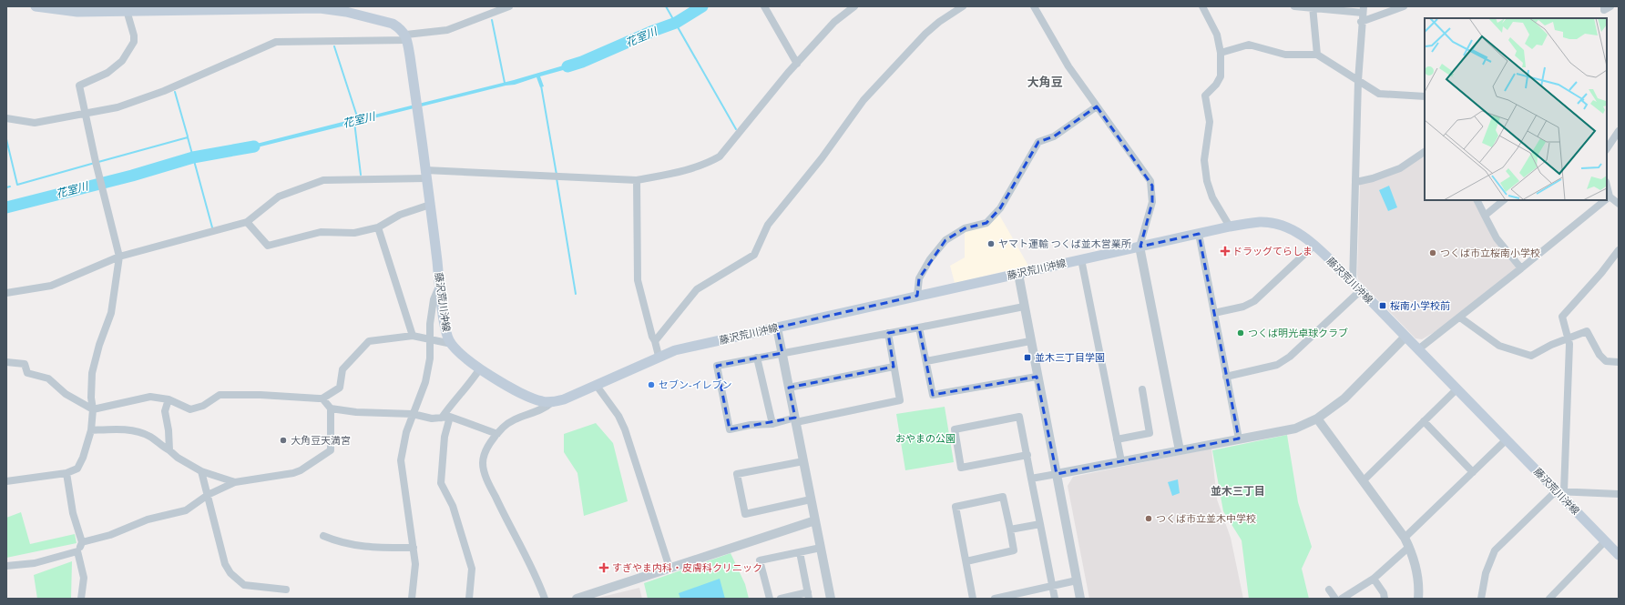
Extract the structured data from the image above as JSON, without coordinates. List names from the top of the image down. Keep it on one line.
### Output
{"streets":{"main road":["藤沢荒川沖線"]},"districts":["大角豆","並木三丁目"],"water":["花室川"],"parks":["おやまの公園"],"places":{"other":["ヤマト運輸 つくば並木営業所","つくば市立桜南小学校","つくば明光卓球クラブ","セブン-イレブン","大角豆天満宮","つくば市立並木中学校"],"health":["ドラッグてらしま","すぎやま内科・皮膚科クリニック"],"transit":["桜南小学校前","並木三丁目学園"]}}
